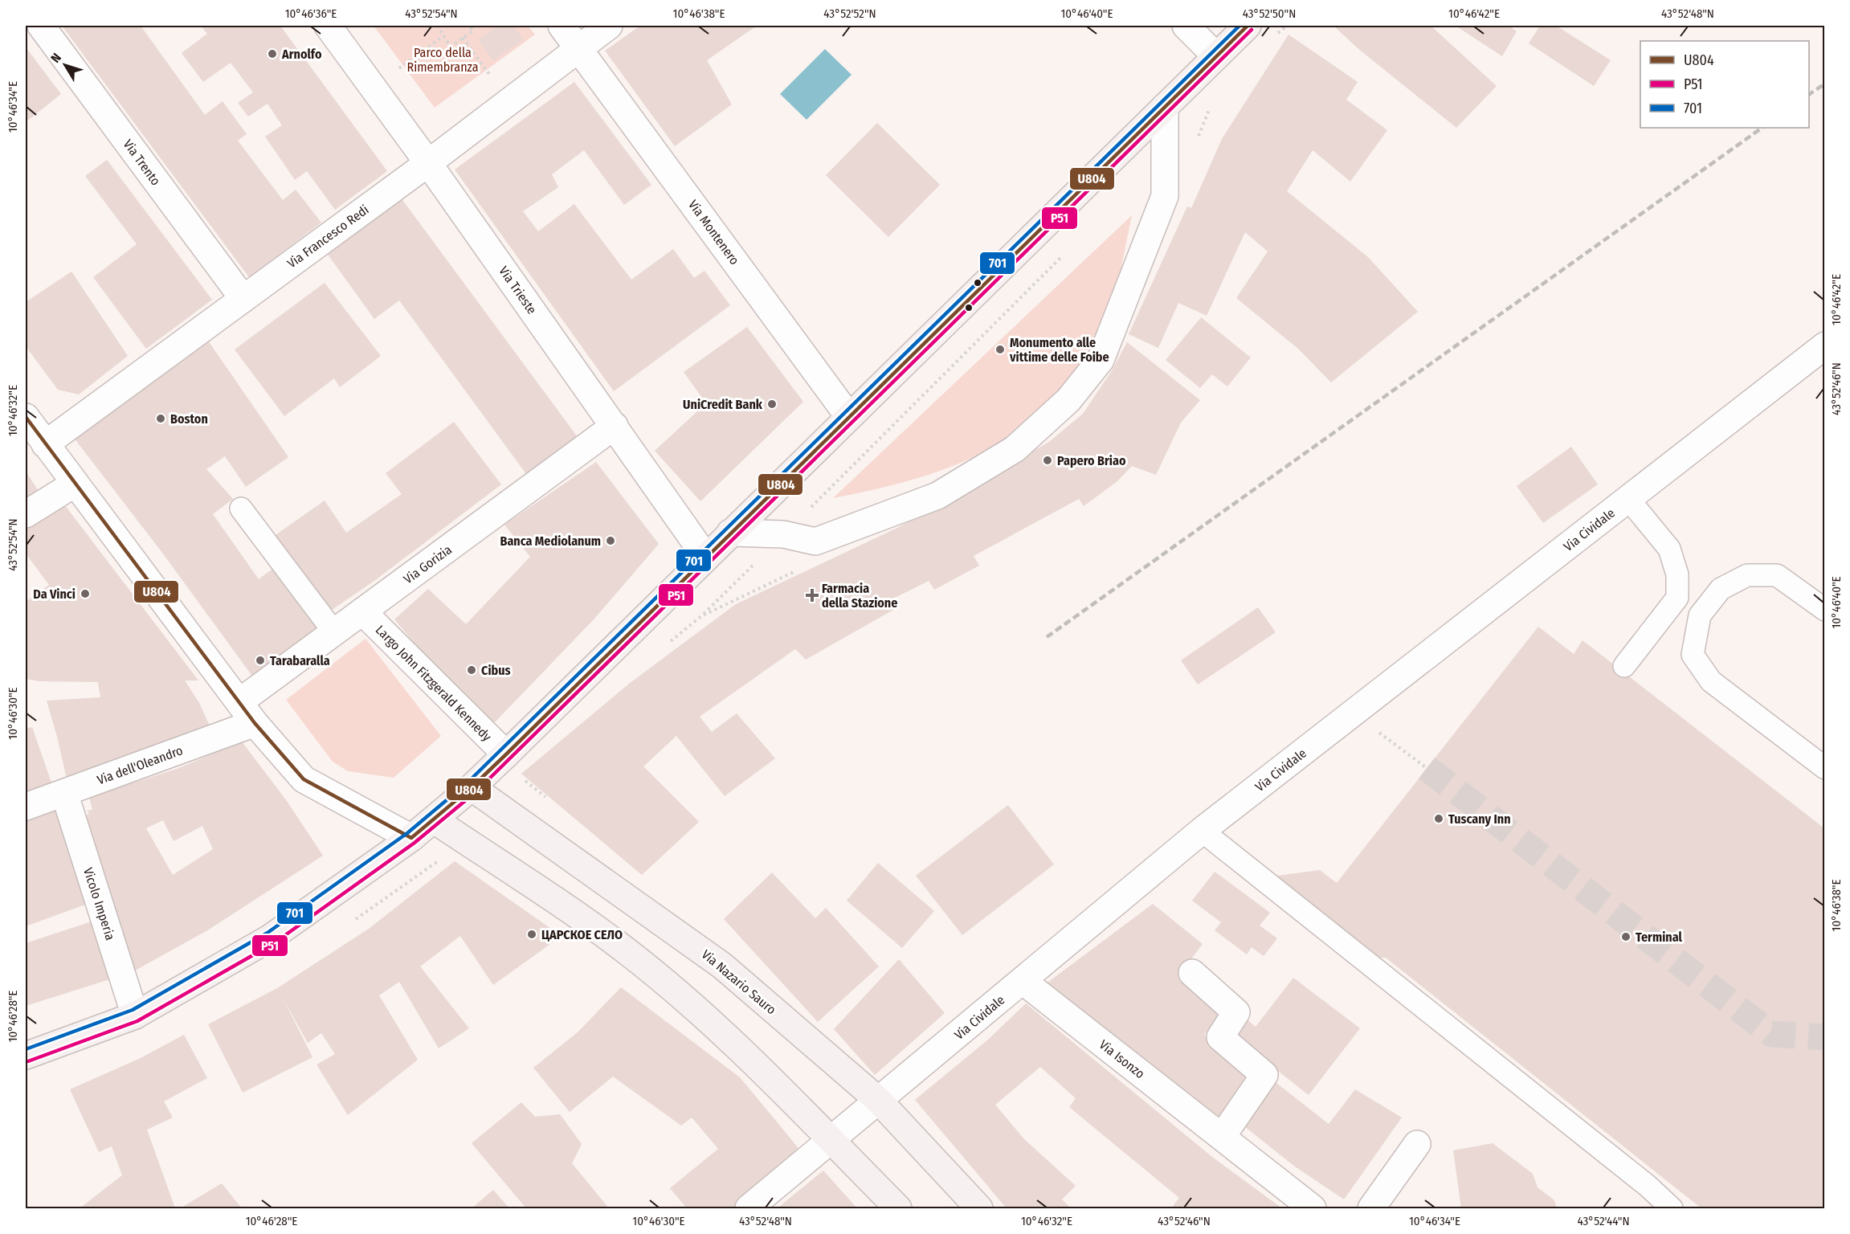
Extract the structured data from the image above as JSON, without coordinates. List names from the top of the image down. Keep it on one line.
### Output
{"streets":{"main road":["Via Nazario Sauro"],"street":["Via Trento","Via Montenero","Via Francesco Redi","Via Trieste","Via Cividale","Via Gorizia","Largo John Fitzgerald Kennedy","Via dell'Oleandro","Vicolo Imperia","Via Isonzo"]},"crossings":[["Via Trento","Via Francesco Redi"],["Via Montenero","Via Francesco Redi"],["Via Francesco Redi","Via Trieste"],["Via Trieste","Via Gorizia"],["Via Cividale","Via Nazario Sauro"],["Via Cividale","Via Isonzo"],["Via Gorizia","Largo John Fitzgerald Kennedy"],["Via dell'Oleandro","Vicolo Imperia"]],"parks":["Parco della Rimembranza"],"places":{"other":["Arnolfo","Monumento alle vittime delle Foibe","UniCredit Bank","Boston","Papero Briao","Banca Mediolanum","Da Vinci","Tarabaralla","Cibus","Tuscany Inn","ЦАРСКОЕ СЕЛО","Terminal"],"health":["Farmacia della Stazione"]},"lines":["transit line U804","transit line 701","transit line P51"],"legend":["U804","P51","701"],"north":"top left","coordinates":["10°46'36\"E","43°52'54\"N","10°46'38\"E","43°52'52\"N","10°46'40\"E","43°52'50\"N","10°46'42\"E","43°52'48\"N","10°46'34\"E","43°52'46\"N","10°46'32\"E","10°46'30\"E","10°46'28\"E","43°52'44\"N"]}
